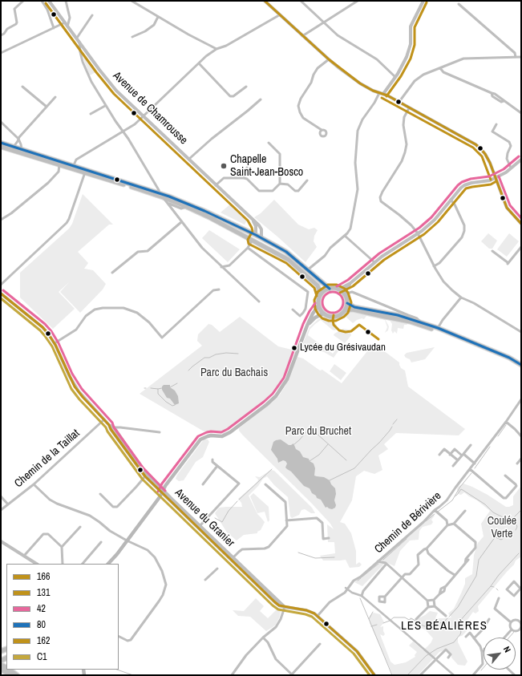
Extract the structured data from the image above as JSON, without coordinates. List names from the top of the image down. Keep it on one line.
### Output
{"streets":{"street":["Avenue de Chamrousse","Chemin de la Taillat","Avenue du Granier","Chemin de Bérivière"]},"crossings":[["Chemin de la Taillat","Avenue du Granier"]],"districts":["LES BÉALIÈRES"],"parks":["Parc du Bachais","Parc du Bruchet","Coulée Verte"],"places":["Chapelle Saint-Jean-Bosco","Lycée du Grésivaudan"],"lines":["transit line 166","transit line 131","transit line 80","transit line 42","transit line 162","transit line C1"],"legend":["166","131","42","80","162","C1"],"north":"top right"}
